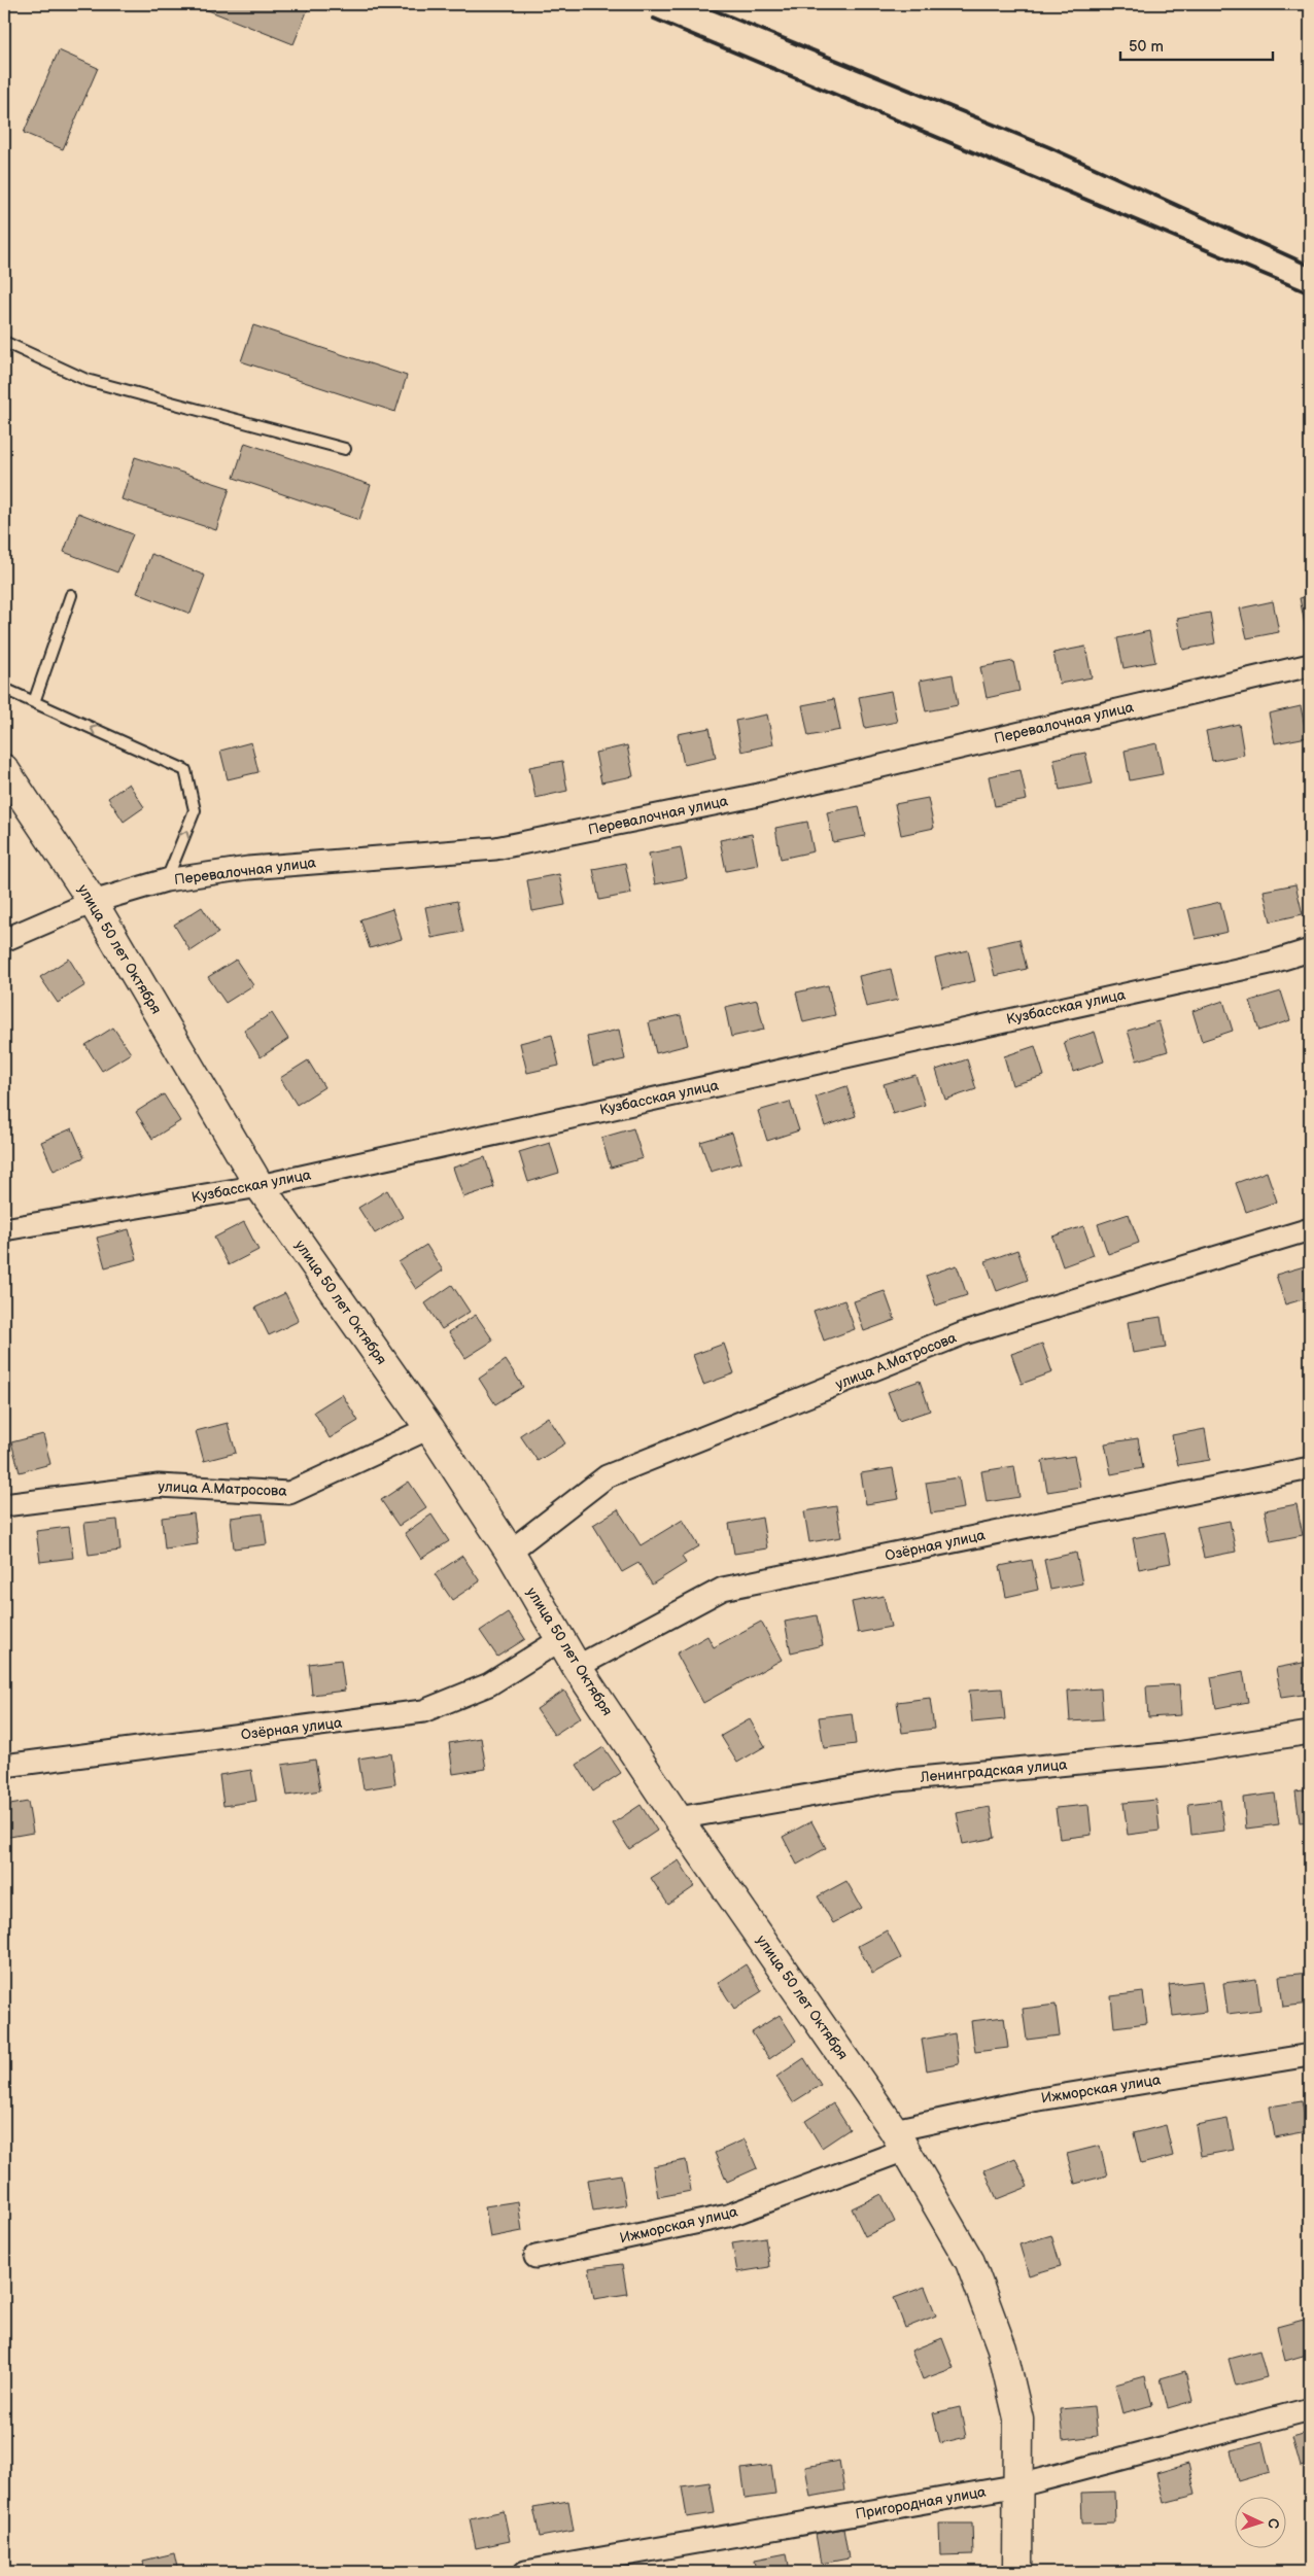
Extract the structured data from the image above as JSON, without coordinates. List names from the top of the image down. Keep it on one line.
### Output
{"streets":{"main road":["улица 50 лет Октября"],"street":["Перевалочная улица","Кузбасская улица","улица А.Матросова","Озёрная улица","Ленинградская улица","Ижморская улица","Пригородная улица"]},"crossings":[["Перевалочная улица","улица 50 лет Октября"],["улица 50 лет Октября","Кузбасская улица"],["улица 50 лет Октября","улица А.Матросова"],["улица 50 лет Октября","Озёрная улица"],["улица 50 лет Октября","Ленинградская улица"],["улица 50 лет Октября","Ижморская улица"],["улица 50 лет Октября","Пригородная улица"]],"scale_bar":"50 m","north":"right"}
